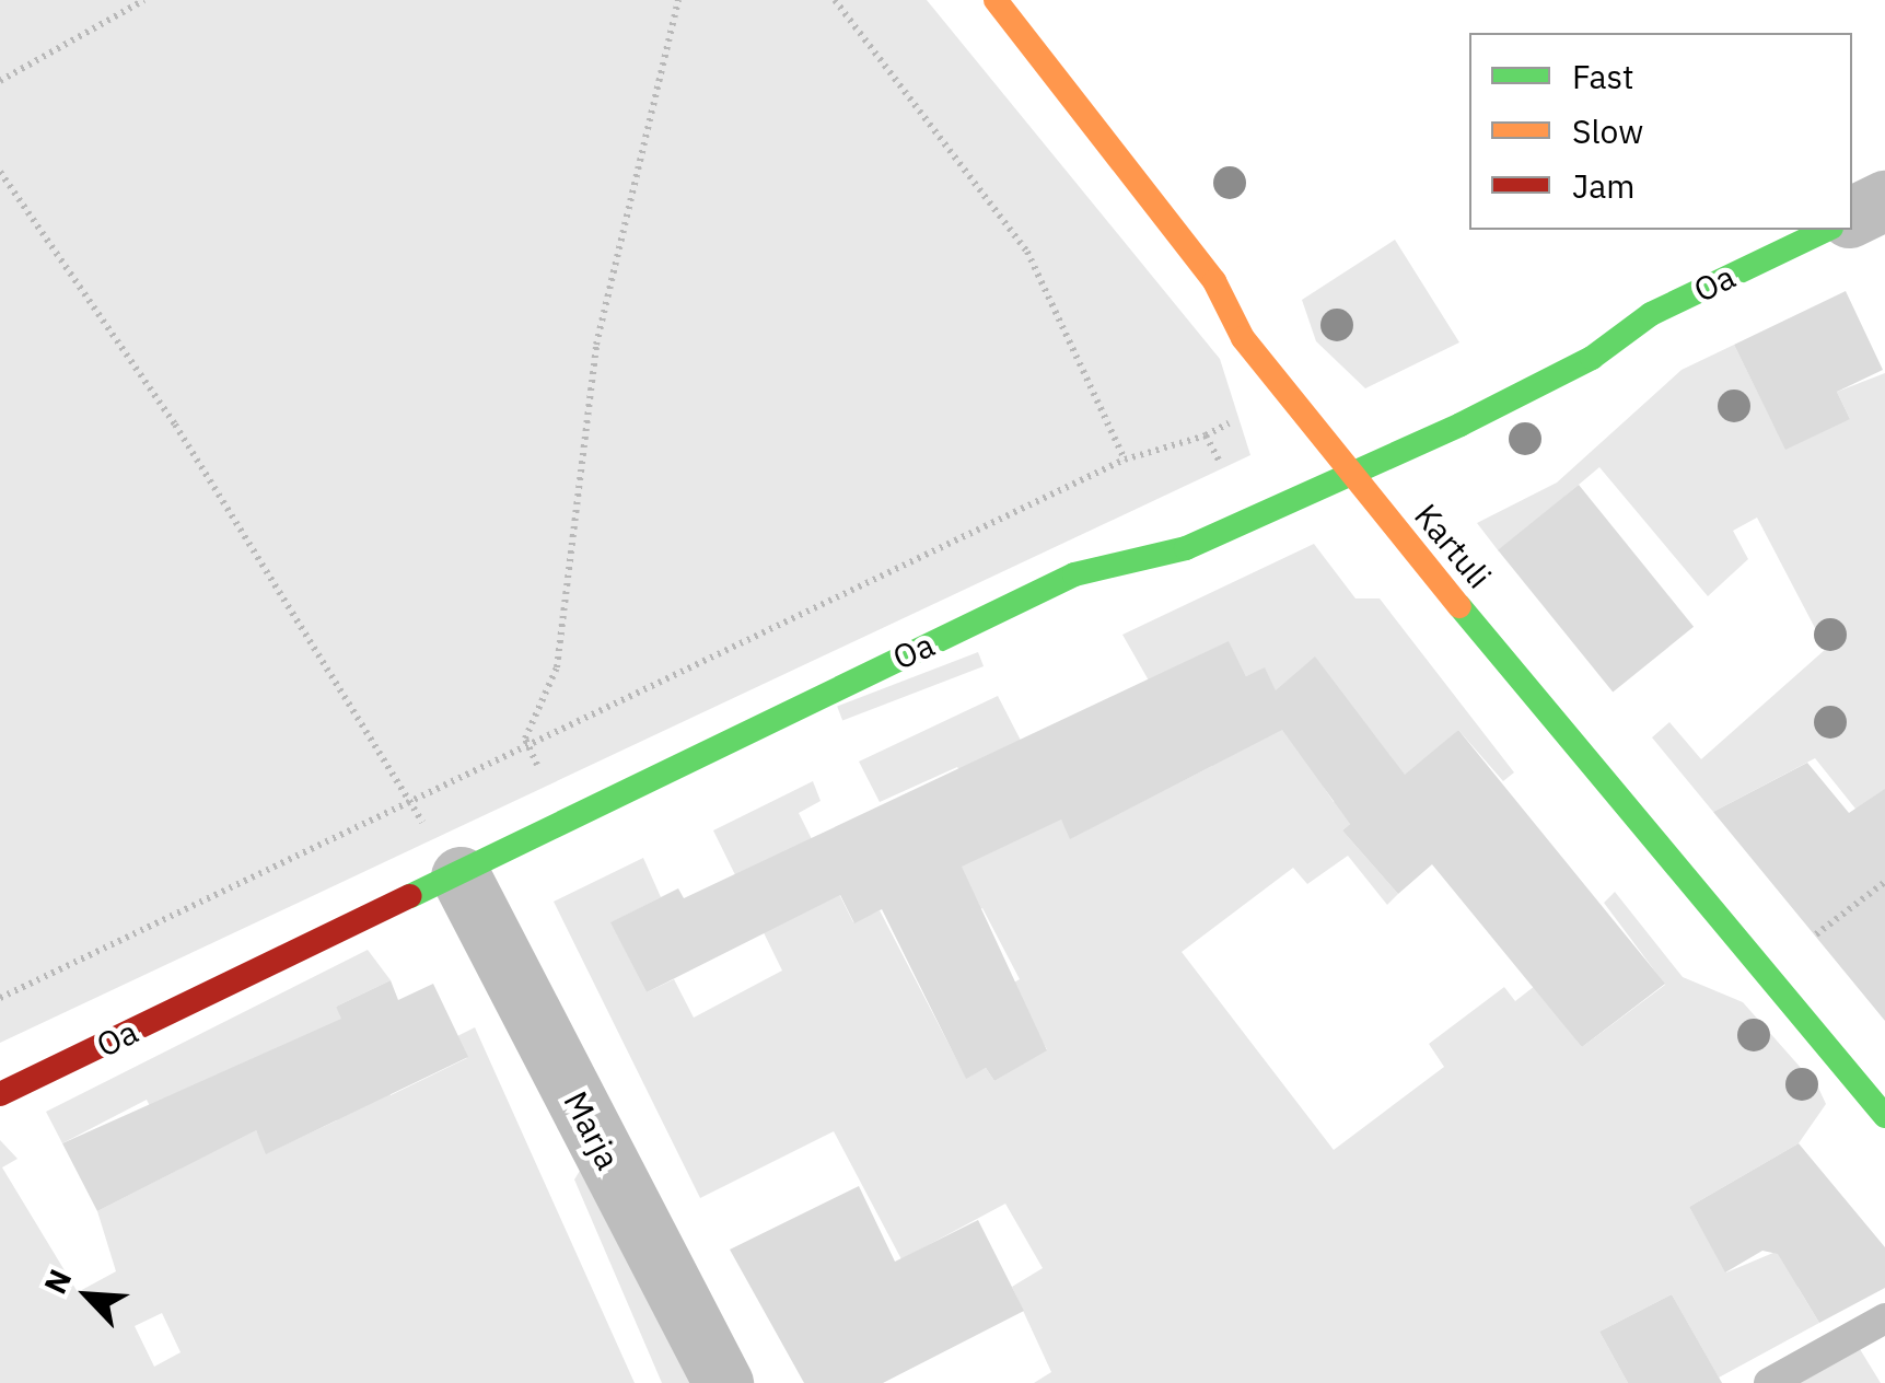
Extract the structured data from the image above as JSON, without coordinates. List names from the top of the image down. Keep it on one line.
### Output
{"streets":{"street":["Oa","Kartuli","Marja"]},"crossings":[["Oa","Kartuli"],["Oa","Marja"]],"legend":["Fast","Slow","Jam"],"north":"top left"}
